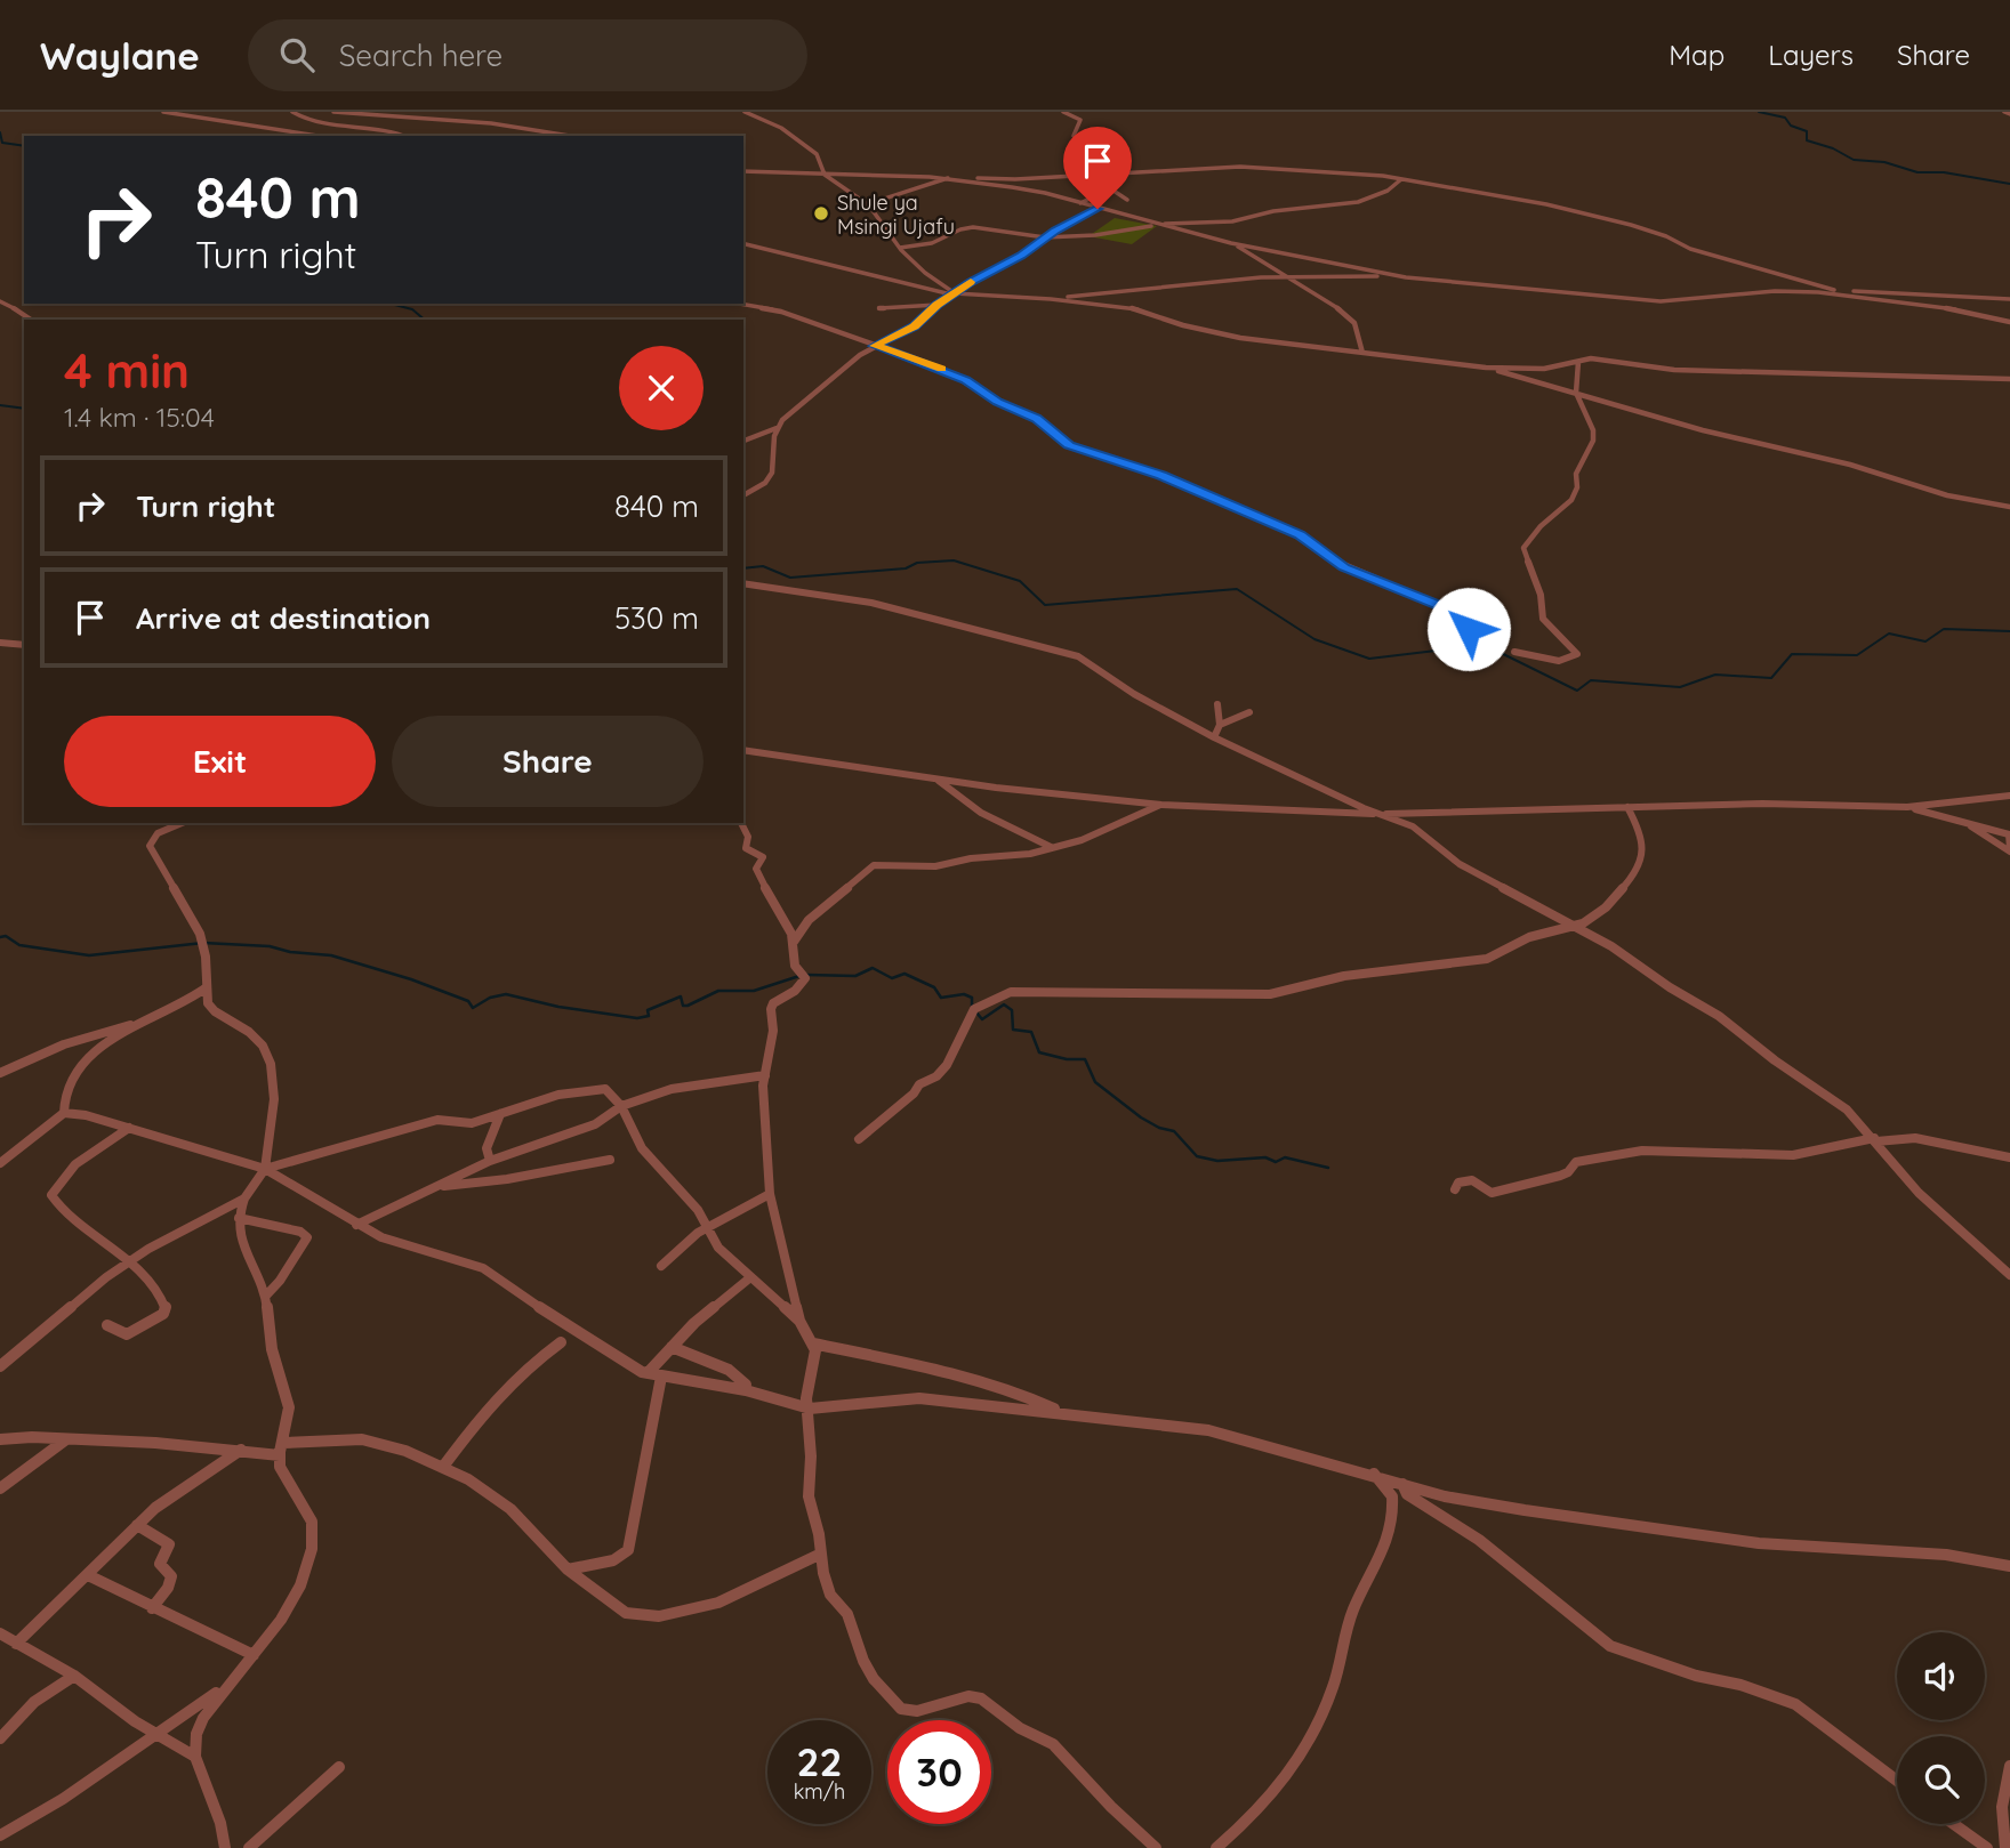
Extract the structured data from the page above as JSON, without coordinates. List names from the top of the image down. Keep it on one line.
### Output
{"places":["Shule ya Msingi Ujafu"],"page":{"header":"Waylane","search":"Search here","nav":["Map","Layers","Share"],"turn":["840 m","Turn right"],"heading":["4 min","1.4 km · 15:04"],"list":[{"name":"Turn right","value":"840 m"},{"name":"Arrive at destination","value":"530 m"}],"buttons":["Exit","Share"],"speed":"22 km/h","limit":"30"}}
